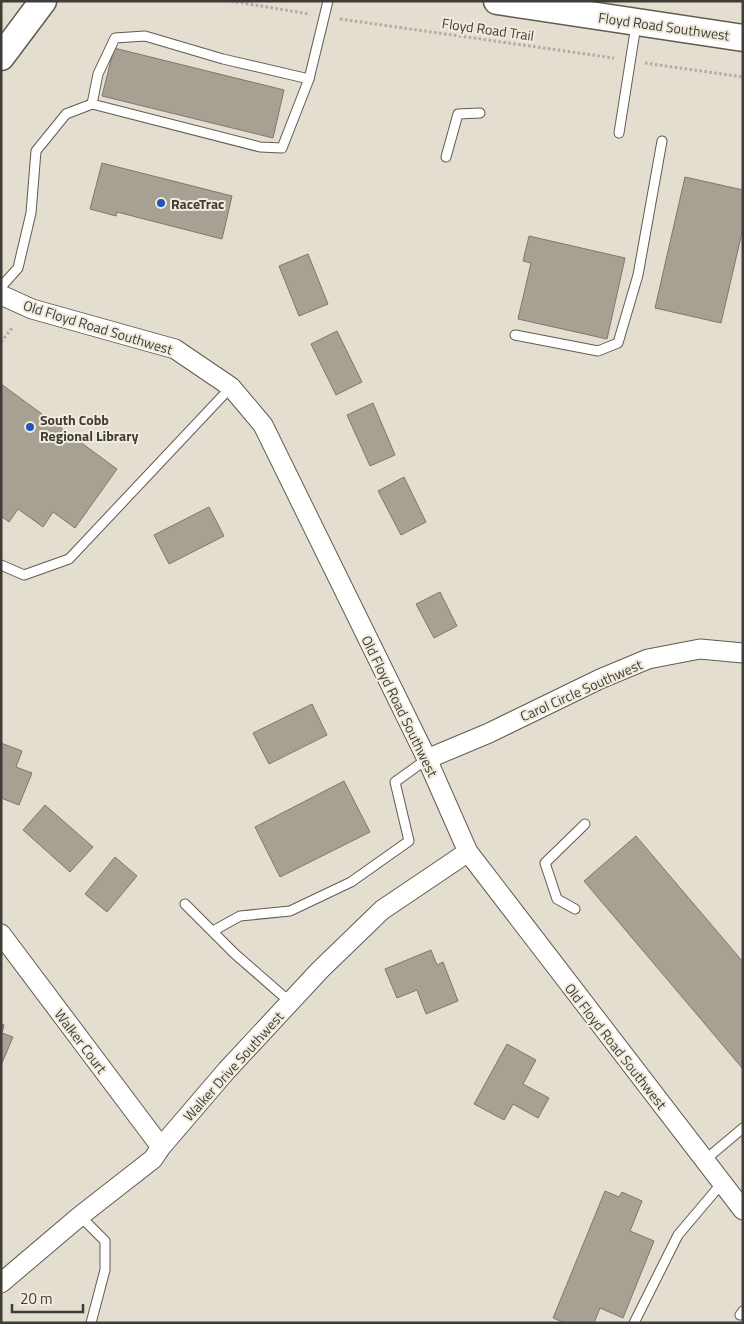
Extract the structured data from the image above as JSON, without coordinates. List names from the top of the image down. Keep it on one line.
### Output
{"streets":{"main road":["Floyd Road Southwest"],"street":["Old Floyd Road Southwest","Carol Circle Southwest","Walker Court","Walker Drive Southwest"],"path":["Floyd Road Trail"]},"crossings":[["Old Floyd Road Southwest","Carol Circle Southwest"],["Old Floyd Road Southwest","Walker Drive Southwest"],["Walker Court","Walker Drive Southwest"]],"places":["RaceTrac","South Cobb Regional Library"],"scale_bar":"20 m"}
